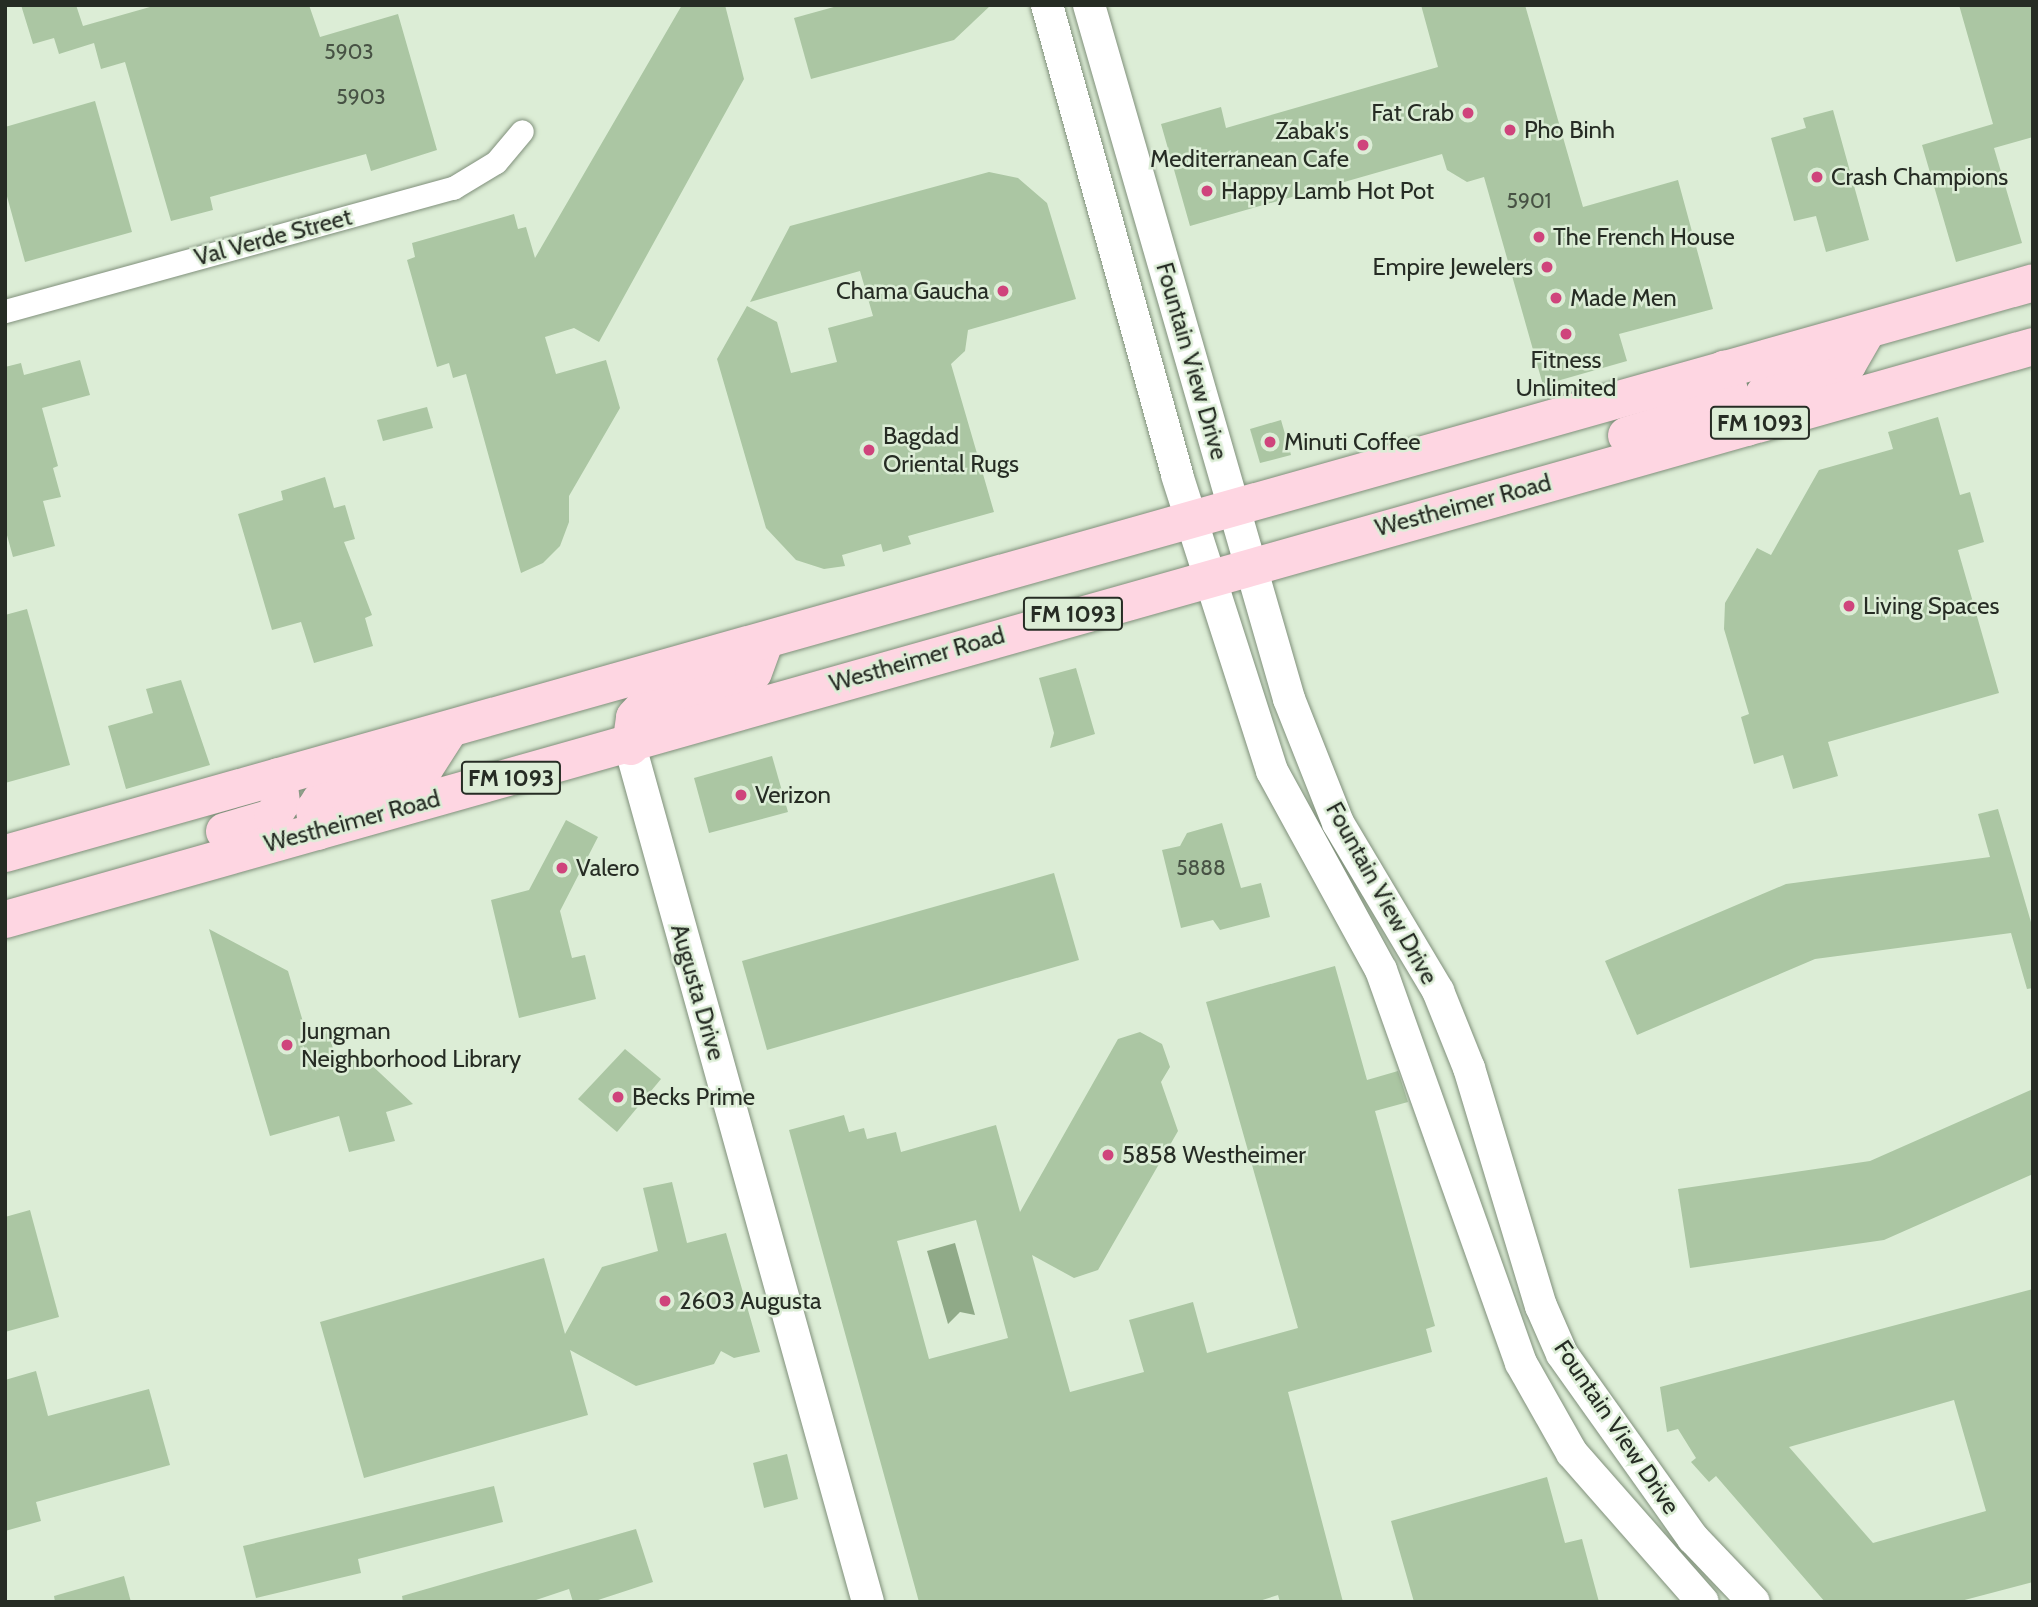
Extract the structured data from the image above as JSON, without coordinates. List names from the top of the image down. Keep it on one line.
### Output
{"streets":{"main road":["Fountain View Drive","FM 1093","Westheimer Road","Augusta Drive"],"street":["Val Verde Street"]},"crossings":[["Fountain View Drive","FM 1093"],["Fountain View Drive","Westheimer Road"],["Westheimer Road","Augusta Drive"]],"places":["Fat Crab","Pho Binh","Zabak's Mediterranean Cafe","Crash Champions","Happy Lamb Hot Pot","The French House","Empire Jewelers","Chama Gaucha","Made Men","Fitness Unlimited","Minuti Coffee","Bagdad Oriental Rugs","Living Spaces","Verizon","Valero","Jungman Neighborhood Library","Becks Prime","5858 Westheimer","2603 Augusta"],"house_numbers":["5903","5903","5901","5888"]}
